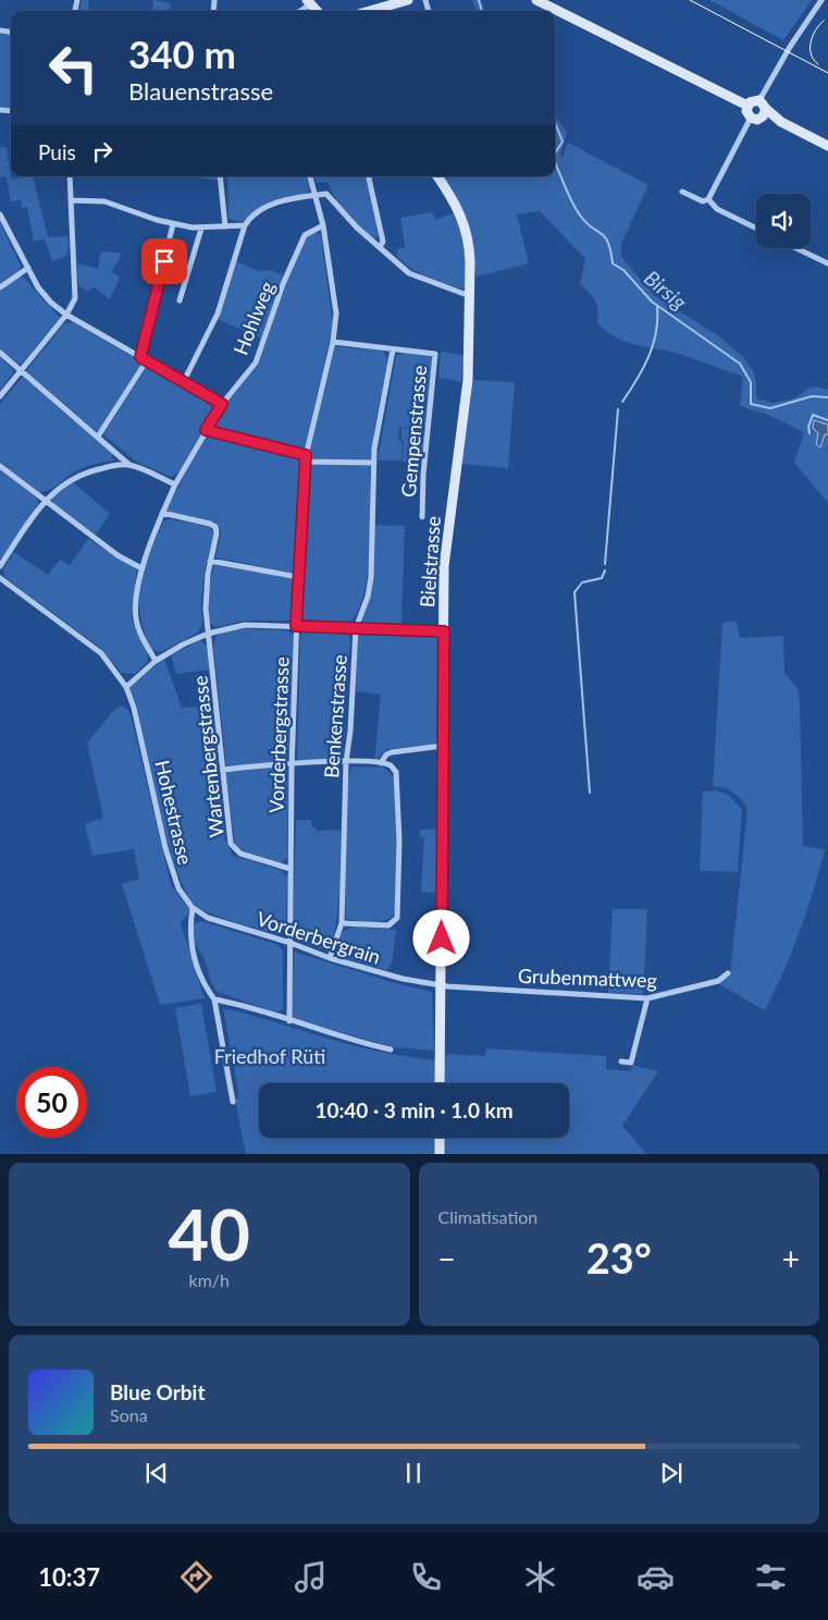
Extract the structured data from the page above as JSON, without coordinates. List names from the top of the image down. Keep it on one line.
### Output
{"streets":{"main road":["Bielstrasse"],"street":["Hohlweg","Gempenstrasse","Benkenstrasse","Vorderbergstrasse","Wartenbergstrasse","Hohestrasse","Vorderbergrain","Grubenmattweg"]},"crossings":[["Hohlweg","Vorderbergstrasse"],["Hohlweg","Wartenbergstrasse"],["Gempenstrasse","Benkenstrasse"],["Gempenstrasse","Vorderbergstrasse"],["Bielstrasse","Vorderbergrain"],["Bielstrasse","Grubenmattweg"],["Benkenstrasse","Vorderbergrain"],["Vorderbergstrasse","Wartenbergstrasse"],["Vorderbergstrasse","Vorderbergrain"],["Hohestrasse","Vorderbergrain"],["Vorderbergrain","Grubenmattweg"]],"water":["Birsig"],"parks":["Friedhof Rüti"],"page":{"turn":["340 m","Blauenstrasse"],"then":"Puis","limit":"50","trip":"10:40 · 3 min · 1.0 km","tile":[["40","km/h"],"Climatisation"],"heat":["−","23°","+"],"song":["Blue Orbit","Sona"],"tabs":"10:37"}}
